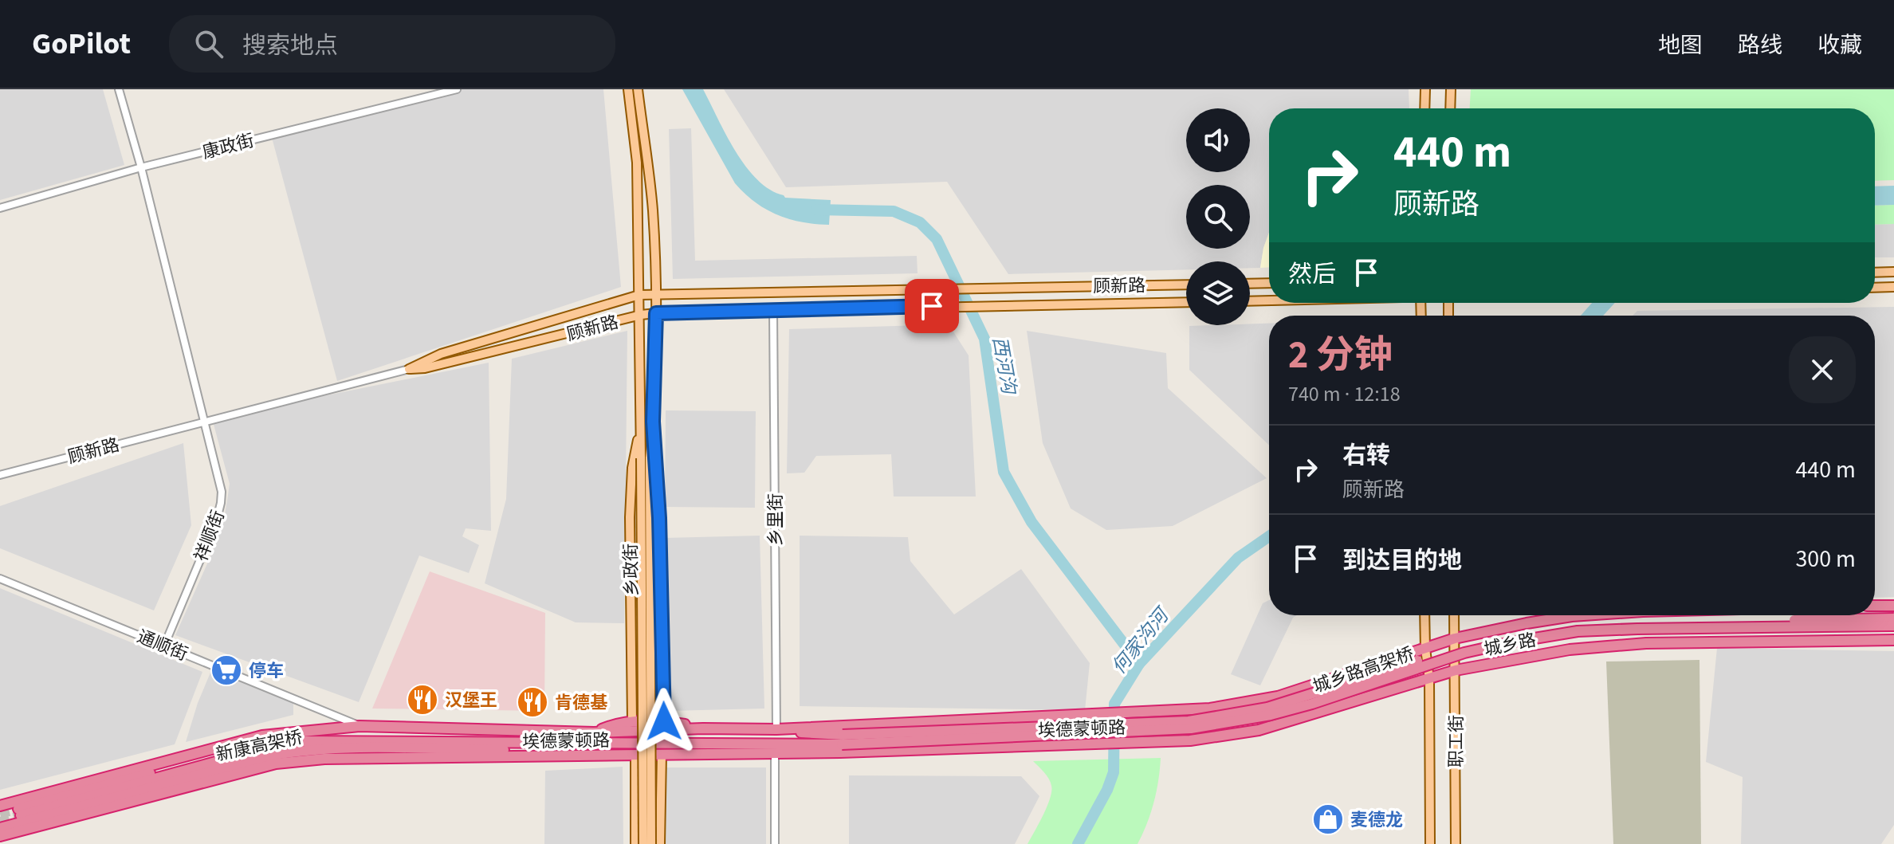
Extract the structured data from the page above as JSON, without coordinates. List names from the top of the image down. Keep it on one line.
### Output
{"streets":{"highway":["城乡路","城乡路高架桥","埃德蒙顿路","新康高架桥"],"main road":["顾新路","乡政街","职工街"],"street":["康政街","乡里街","祥顺街","通顺街"]},"crossings":[["康政街","祥顺街"],["顾新路","乡里街"],["顾新路","祥顺街"],["顾新路","乡政街"],["乡里街","埃德蒙顿路"],["祥顺街","通顺街"],["城乡路","埃德蒙顿路"],["城乡路","职工街"],["通顺街","埃德蒙顿路"],["城乡路高架桥","埃德蒙顿路"],["埃德蒙顿路","职工街"],["埃德蒙顿路","新康高架桥"]],"water":["西河沟","何家沟河"],"places":{"supermarket":["停车"],"restaurant":["汉堡王","肯德基"],"shop":["麦德龙"]},"page":{"header":"GoPilot","search":"搜索地点","nav":["地图","路线","收藏"],"turn":["440 m","顾新路"],"then":"然后","heading":["2 分钟","740 m · 12:18"],"list":[{"name":"右转","note":"顾新路","value":"440 m"},{"name":"到达目的地","value":"300 m"}]}}
